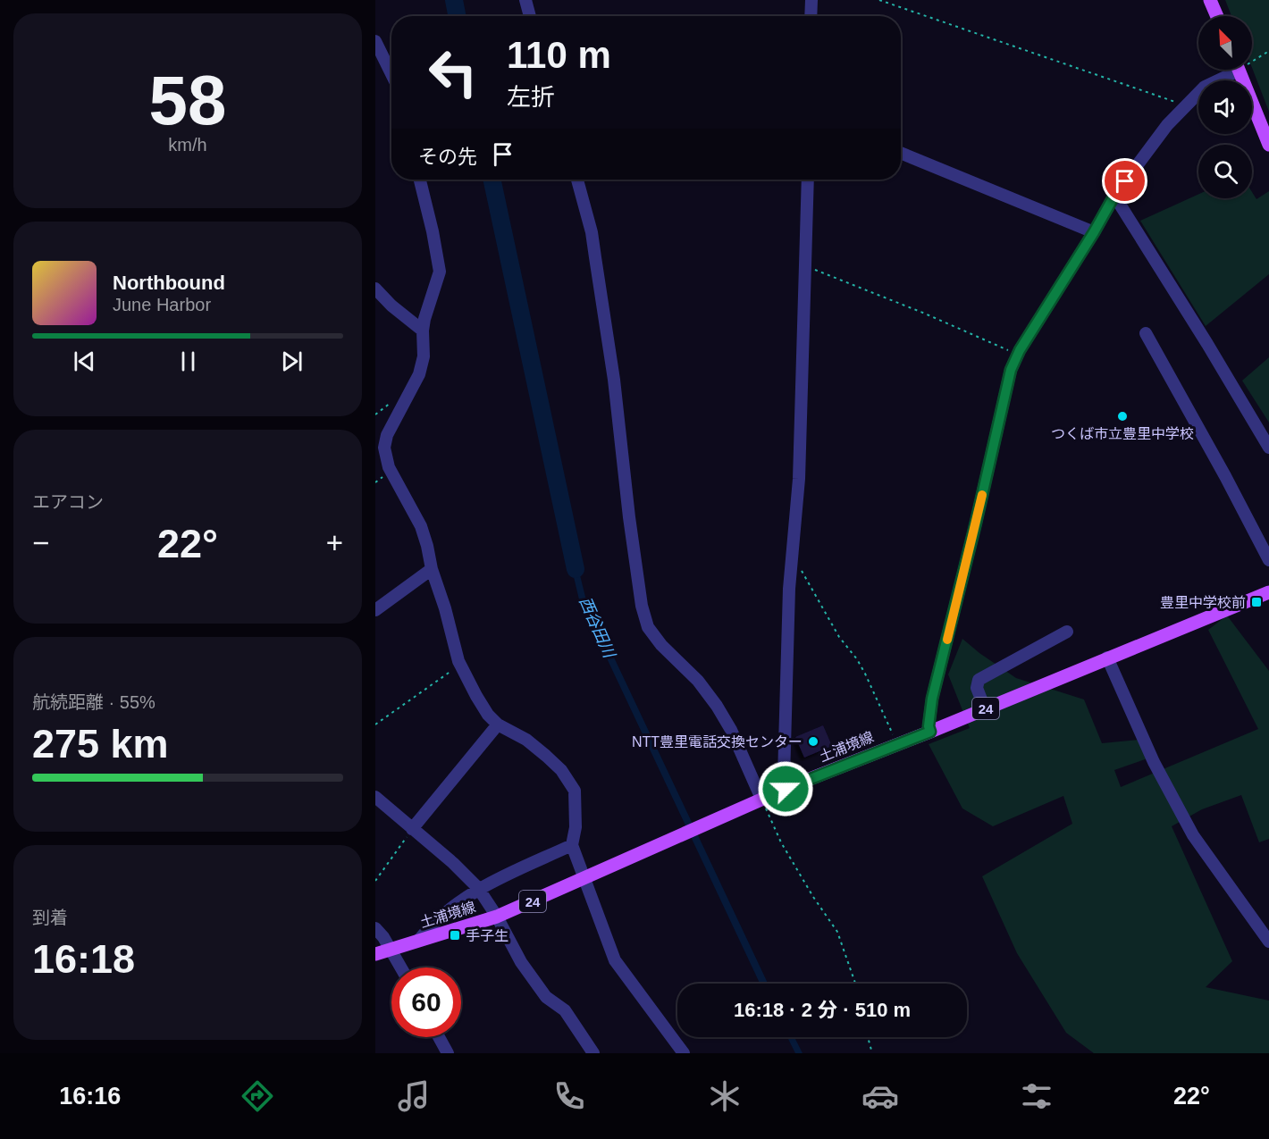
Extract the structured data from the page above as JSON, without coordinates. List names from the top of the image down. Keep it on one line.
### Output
{"streets":{"main road":["24","土浦境線"]},"water":["西谷田川"],"places":{"other":["つくば市立豊里中学校","NTT豊里電話交換センター"],"transit":["豊里中学校前","手子生"]},"north":"top left","page":{"tile":[["58","km/h"],"エアコン",["航続距離 · 55%","275 km"],["到着","16:18"]],"turn":["110 m","左折"],"then":"その先","song":["Northbound","June Harbor"],"heat":["−","22°","+"],"limit":"60","trip":"16:18 · 2 分 · 510 m","tabs":["16:16","22°"]}}
